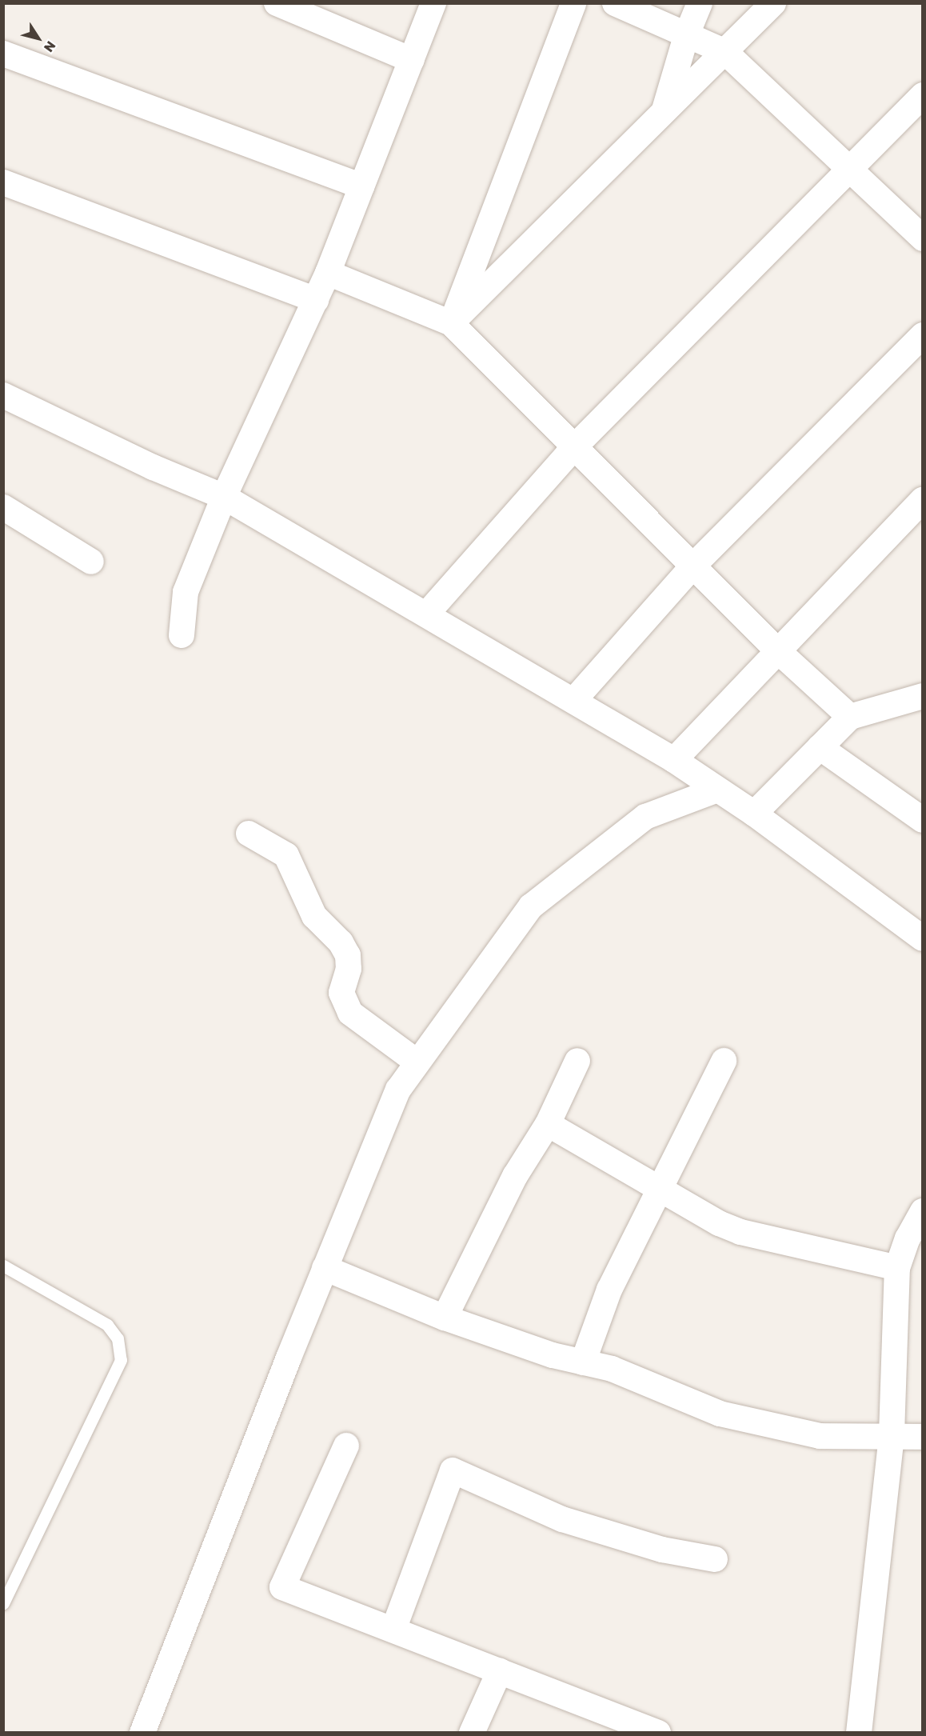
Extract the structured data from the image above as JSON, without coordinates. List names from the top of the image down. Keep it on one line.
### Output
{"north":"bottom right"}
